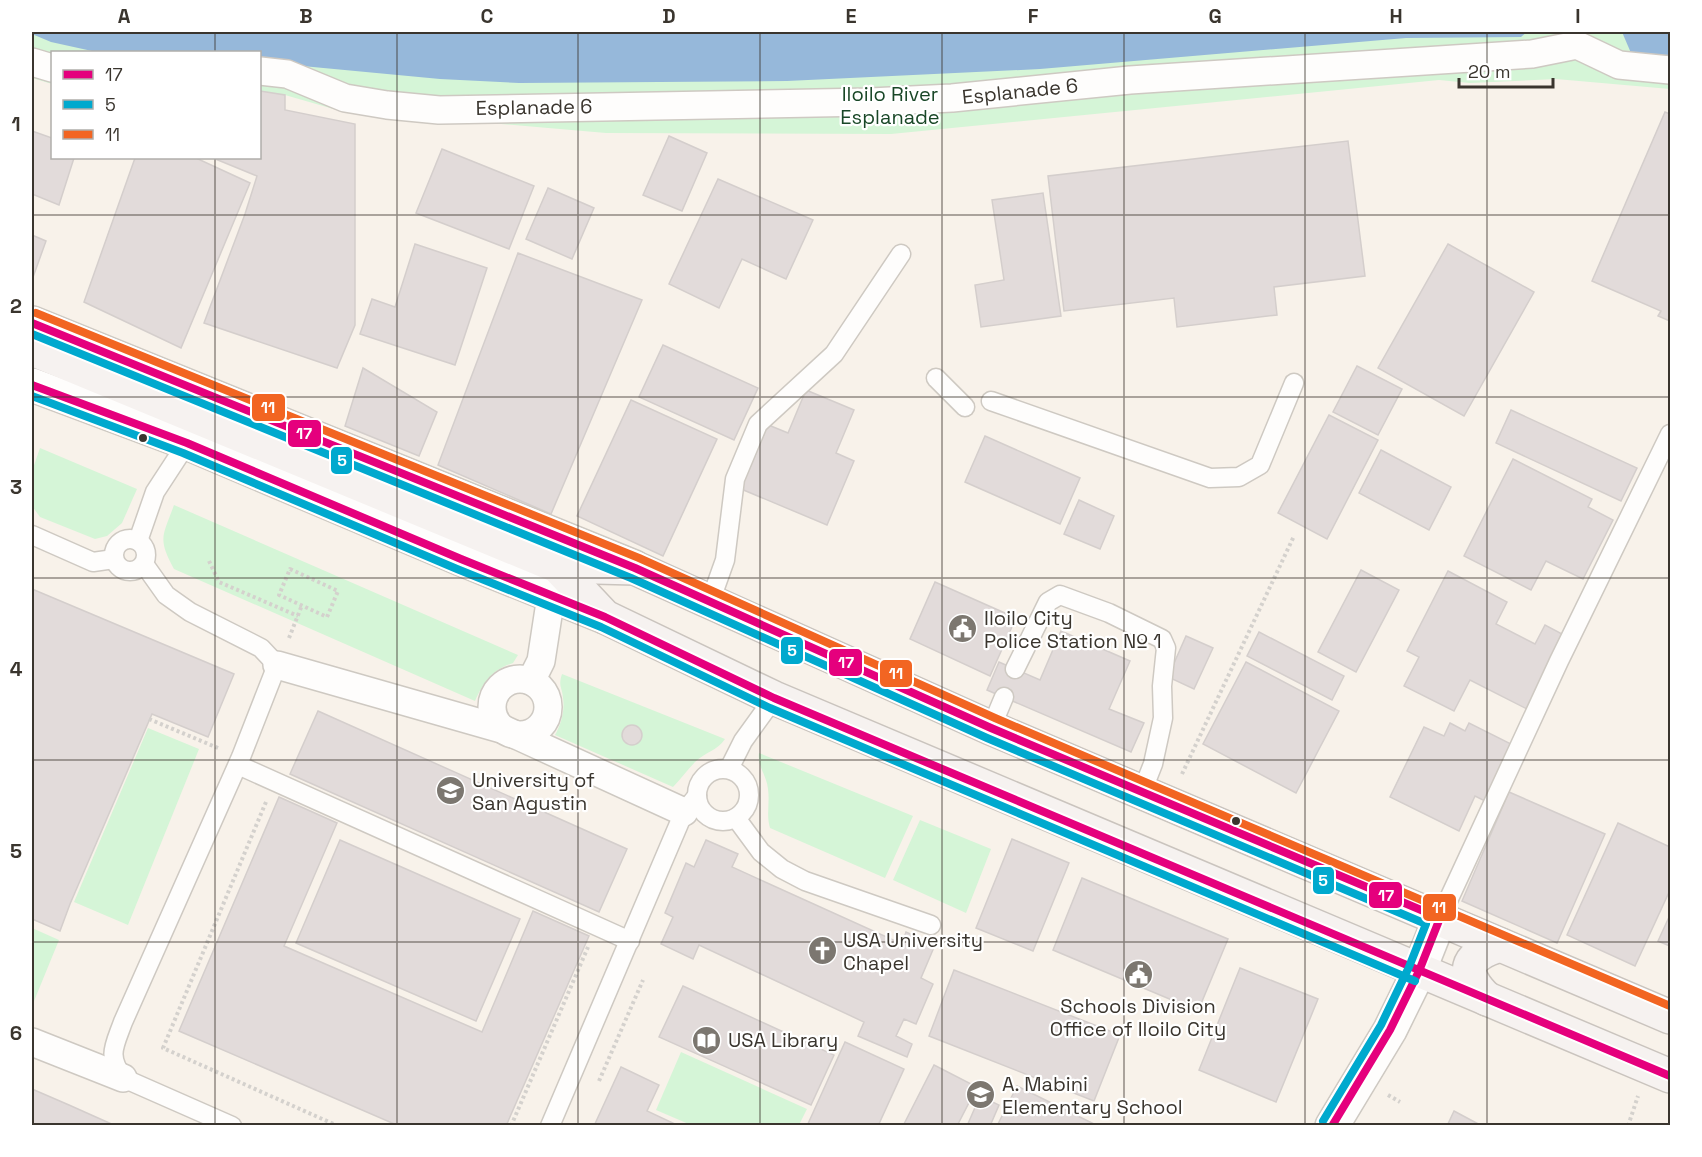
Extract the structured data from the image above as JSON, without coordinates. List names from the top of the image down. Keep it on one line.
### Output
{"streets":{"street":["Esplanade 6"]},"parks":["Iloilo River Esplanade"],"places":{"public building":["Iloilo City Police Station № 1","Schools Division Office of Iloilo City"],"school or university":["University of San Agustin","A. Mabini Elementary School"],"church":["USA University Chapel"],"library":["USA Library"]},"lines":["transit line 11","transit line 17","transit line 5"],"legend":["17","5","11"],"scale_bar":"20 m","grid":{"columns":["A","B","C","D","E","F","G","H","I"],"rows":["1","2","3","4","5","6"]}}
